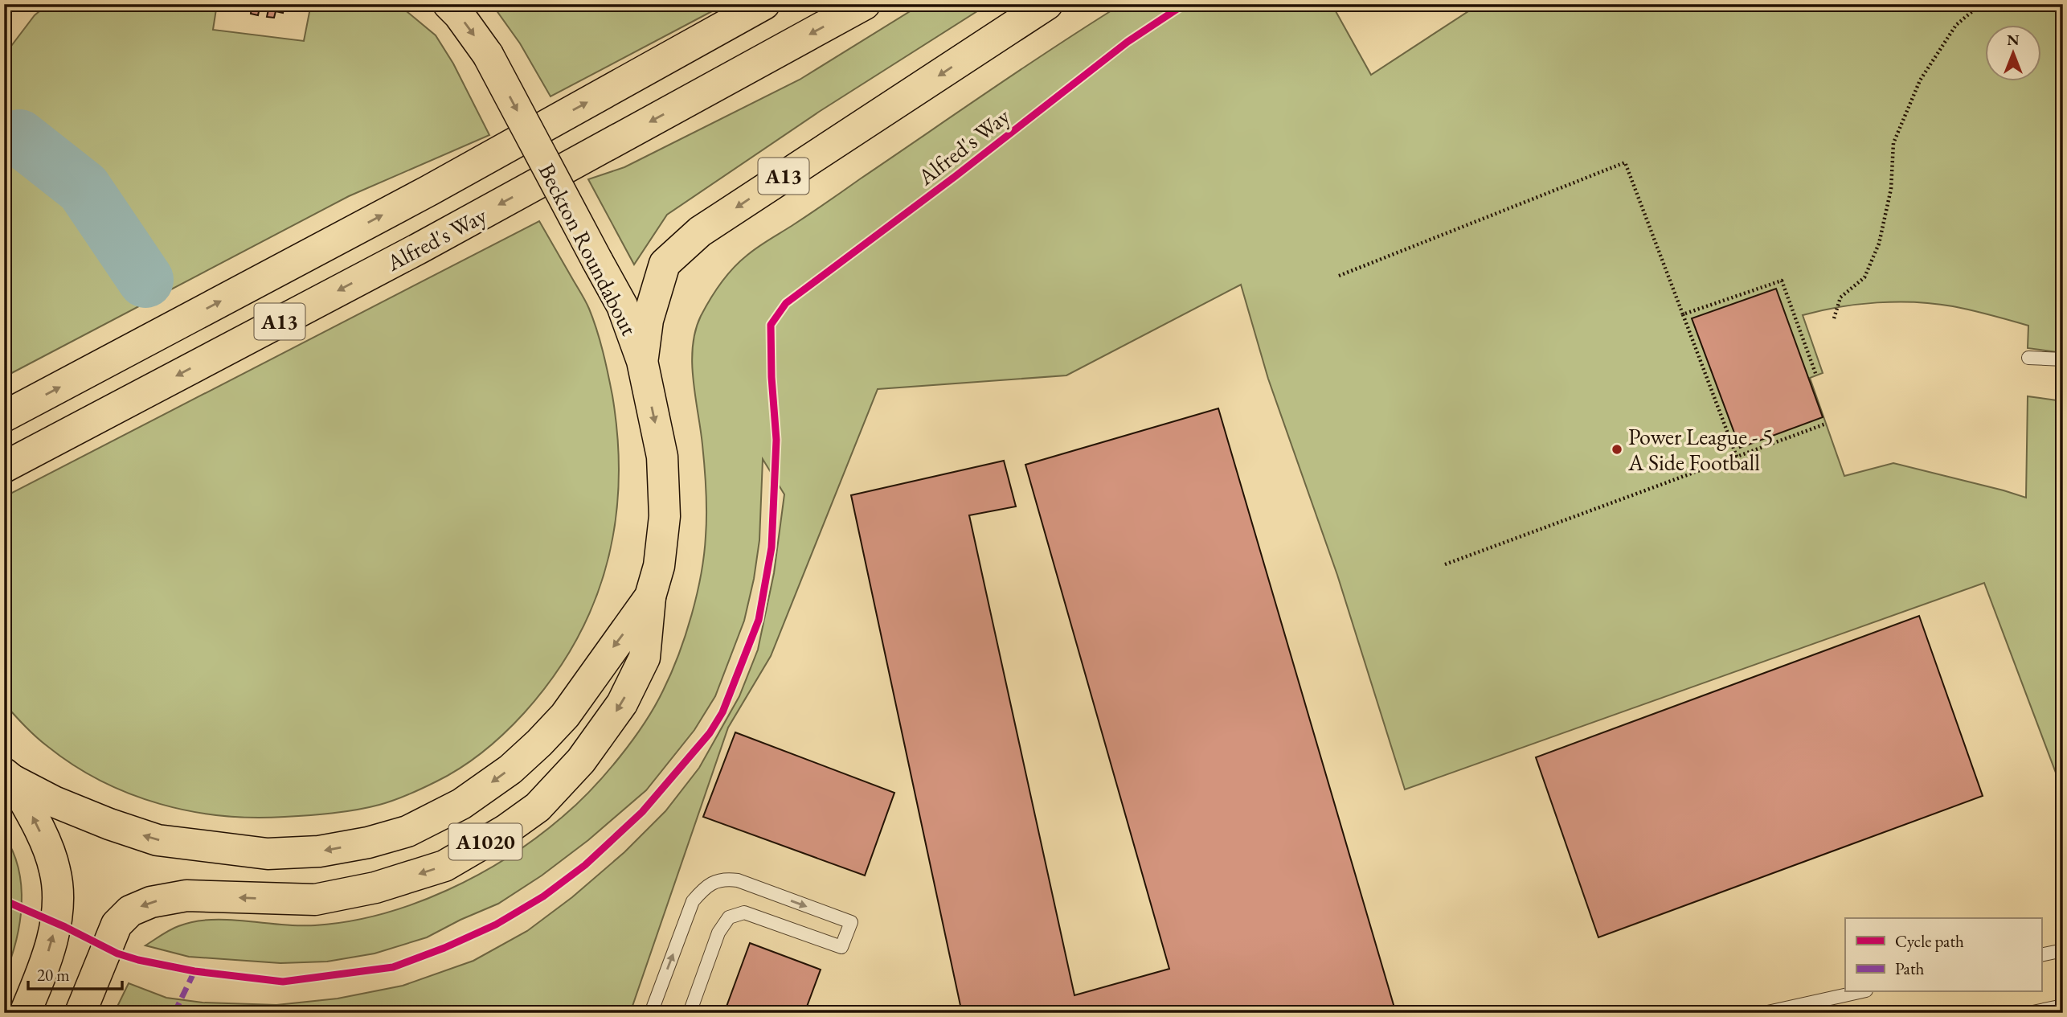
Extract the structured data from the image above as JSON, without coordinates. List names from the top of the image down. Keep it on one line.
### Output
{"streets":{"highway":["Alfred's Way","A13","Beckton Roundabout","A1020"]},"crossings":[["A13","Beckton Roundabout"],["Beckton Roundabout","A1020"]],"places":["Power League - 5 A Side Football"],"legend":["Cycle path","Path"],"scale_bar":"20 m","north":"top"}
